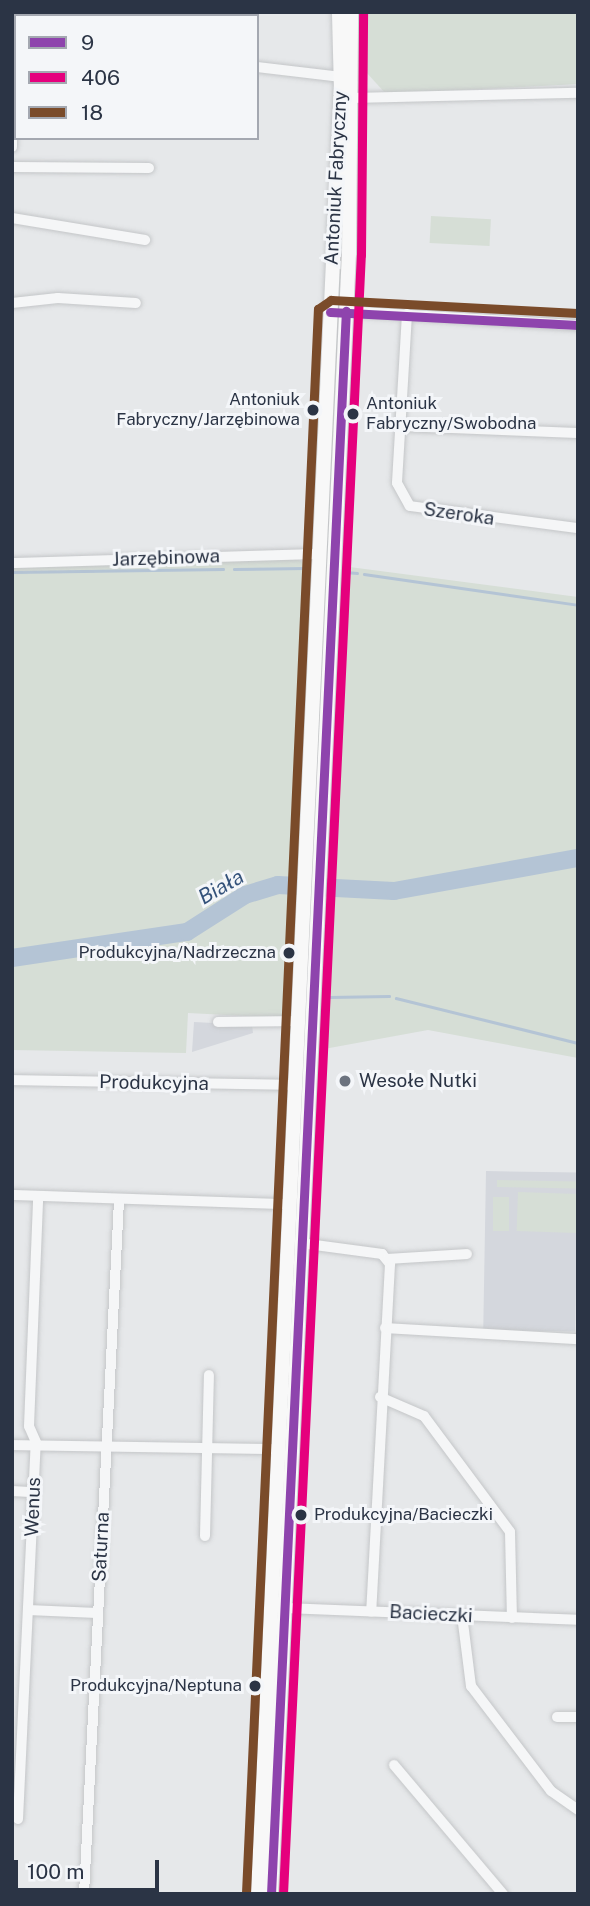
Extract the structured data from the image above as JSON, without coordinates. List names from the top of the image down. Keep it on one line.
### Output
{"streets":{"main road":["Antoniuk Fabryczny"],"street":["Szeroka","Jarzębinowa","Produkcyjna","Wenus","Saturna","Bacieczki"]},"crossings":[["Antoniuk Fabryczny","Jarzębinowa"]],"water":["Biała"],"places":["Antoniuk Fabryczny/Jarzębinowa","Antoniuk Fabryczny/Swobodna","Produkcyjna/Nadrzeczna","Wesołe Nutki","Produkcyjna/Bacieczki","Produkcyjna/Neptuna"],"lines":["transit line 406","transit line 18","transit line 9"],"legend":["9","406","18"],"scale_bar":"100 m"}
